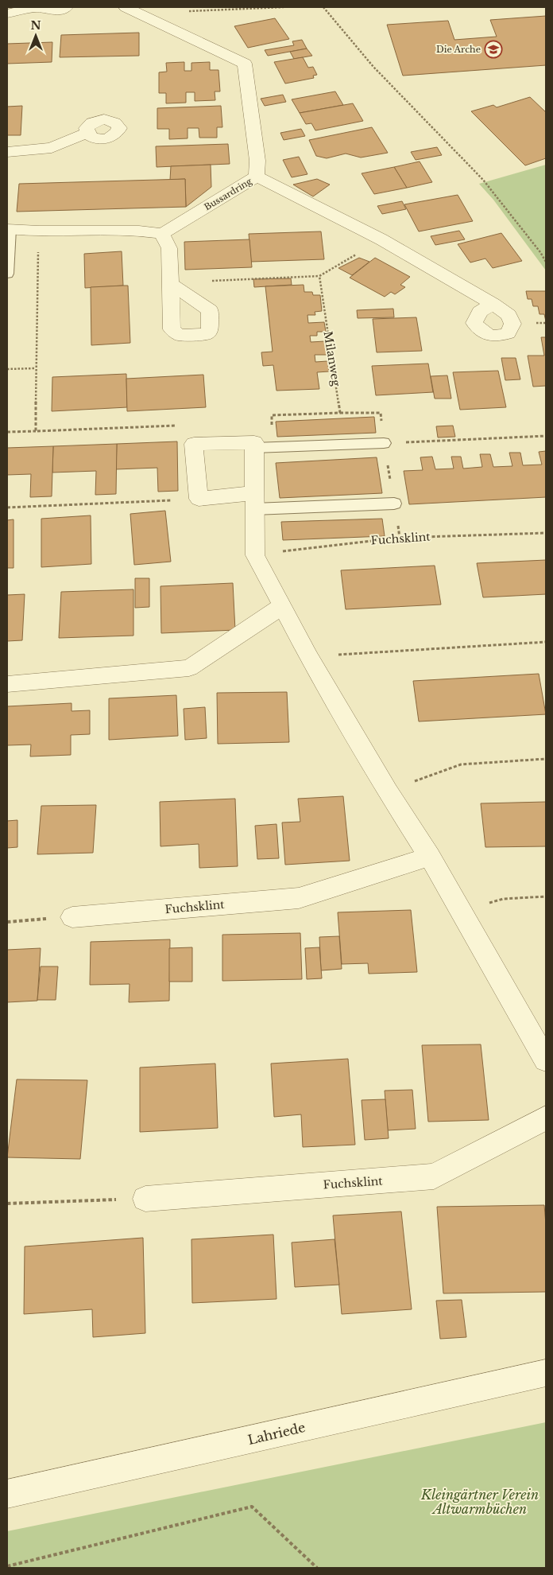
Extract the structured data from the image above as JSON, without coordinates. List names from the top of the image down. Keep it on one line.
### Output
{"streets":{"street":["Bussardring","Fuchsklint","Lahriede"],"path":["Milanweg"]},"parks":["Kleingärtner Verein Altwarmbüchen"],"places":{"school or university":["Die Arche"]},"north":"top"}
